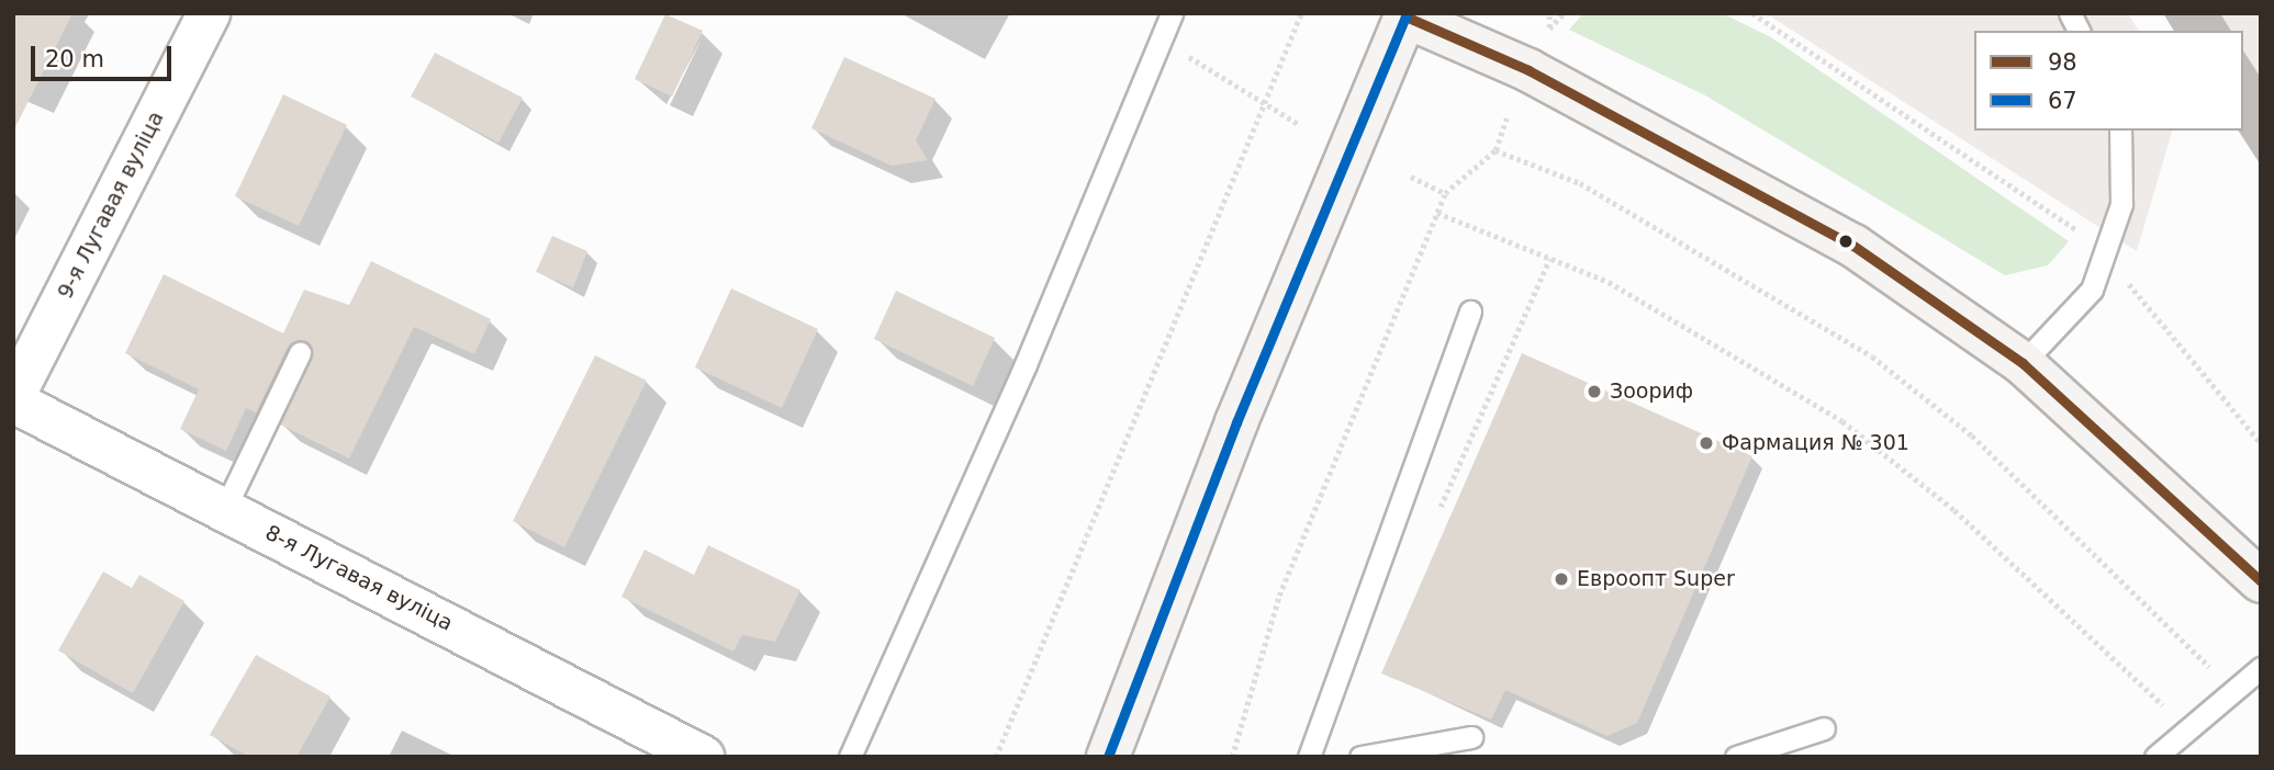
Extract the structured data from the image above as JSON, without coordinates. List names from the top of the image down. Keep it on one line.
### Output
{"streets":{"street":["9-я Лугавая вуліца","8-я Лугавая вуліца"]},"crossings":[["9-я Лугавая вуліца","8-я Лугавая вуліца"]],"places":["Зоориф","Фармация № 301","Евроопт Super"],"lines":["transit line 67","transit line 98"],"legend":["98","67"],"scale_bar":"20 m"}
